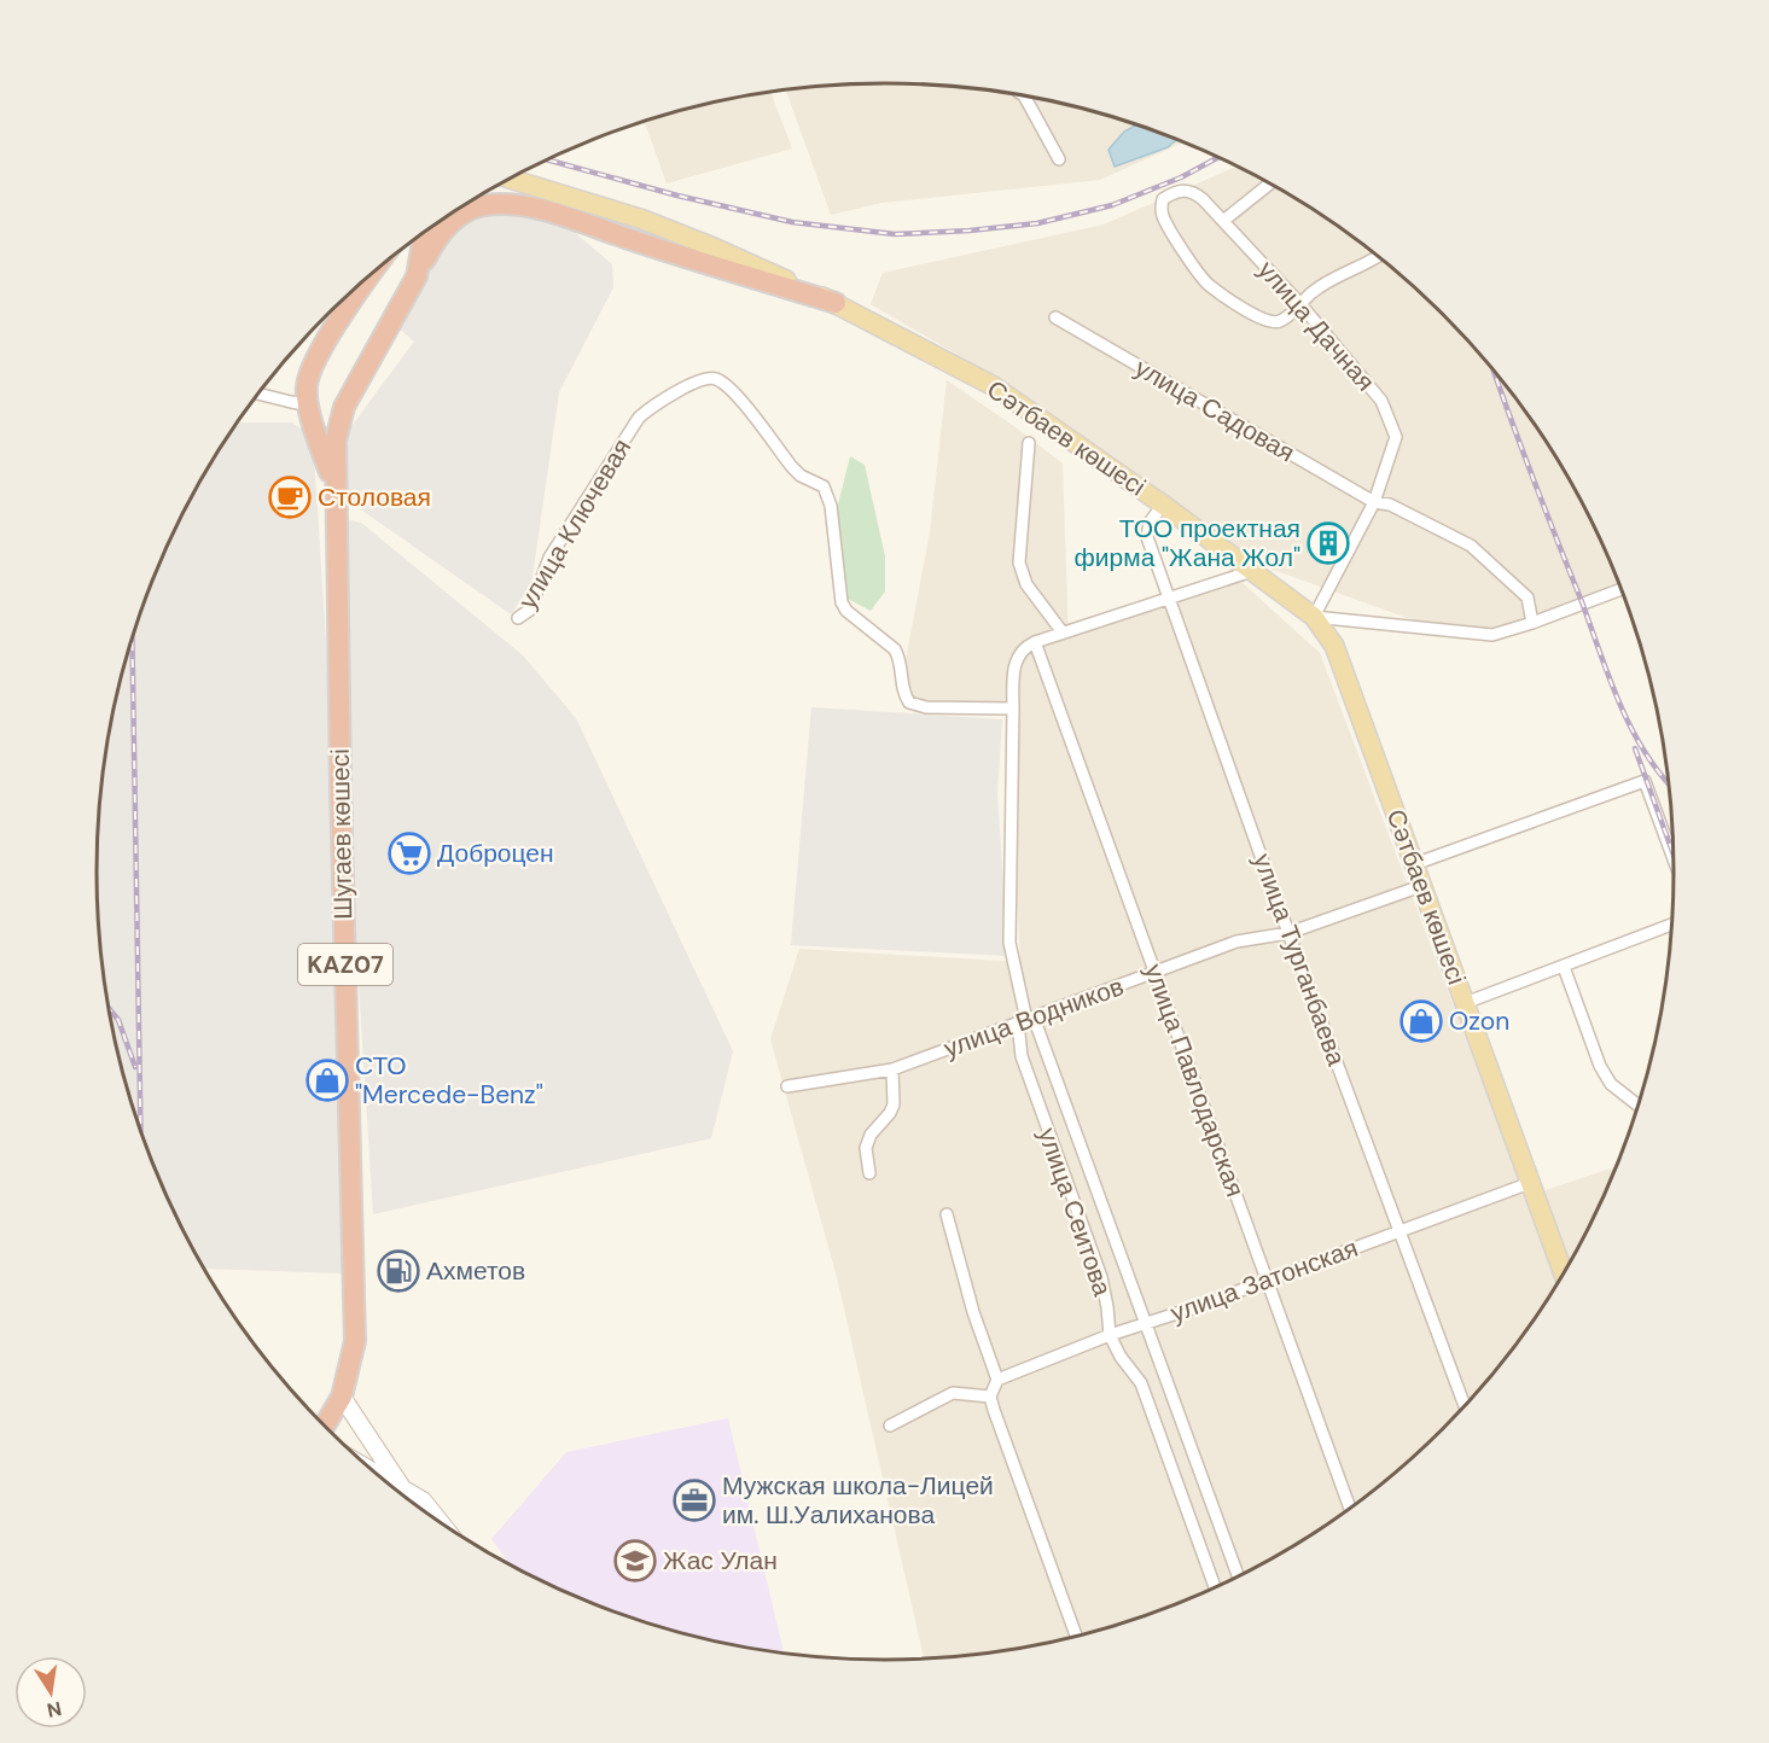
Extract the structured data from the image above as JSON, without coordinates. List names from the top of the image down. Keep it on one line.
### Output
{"streets":{"highway":["Шугаев көшесі","KAZ07"],"main road":["Сәтбаев көшесі"],"street":["улица Дачная","улица Садовая","улица Ключевая","улица Турганбаева","улица Водников","улица Павлодарская","улица Сеитова","улица Затонская"]},"crossings":[["улица Дачная","улица Садовая"],["Сәтбаев көшесі","улица Турганбаева"],["Сәтбаев көшесі","улица Водников"],["Сәтбаев көшесі","улица Затонская"],["улица Ключевая","улица Сеитова"],["Шугаев көшесі","KAZ07"],["улица Турганбаева","улица Водников"],["улица Турганбаева","улица Затонская"],["улица Водников","улица Павлодарская"],["улица Водников","улица Сеитова"],["улица Павлодарская","улица Сеитова"],["улица Павлодарская","улица Затонская"],["улица Сеитова","улица Затонская"]],"places":{"cafe":["Столовая"],"building":["ТОО проектная фирма \"Жана Жол\""],"supermarket":["Доброцен"],"shop":["Ozon","СТО \"Mercede-Benz\""],"fuel station":["Ахметов"],"office":["Мужская школа-Лицей им. Ш.Уалиханова"],"school or university":["Жас Улан"]},"north":"bottom"}
